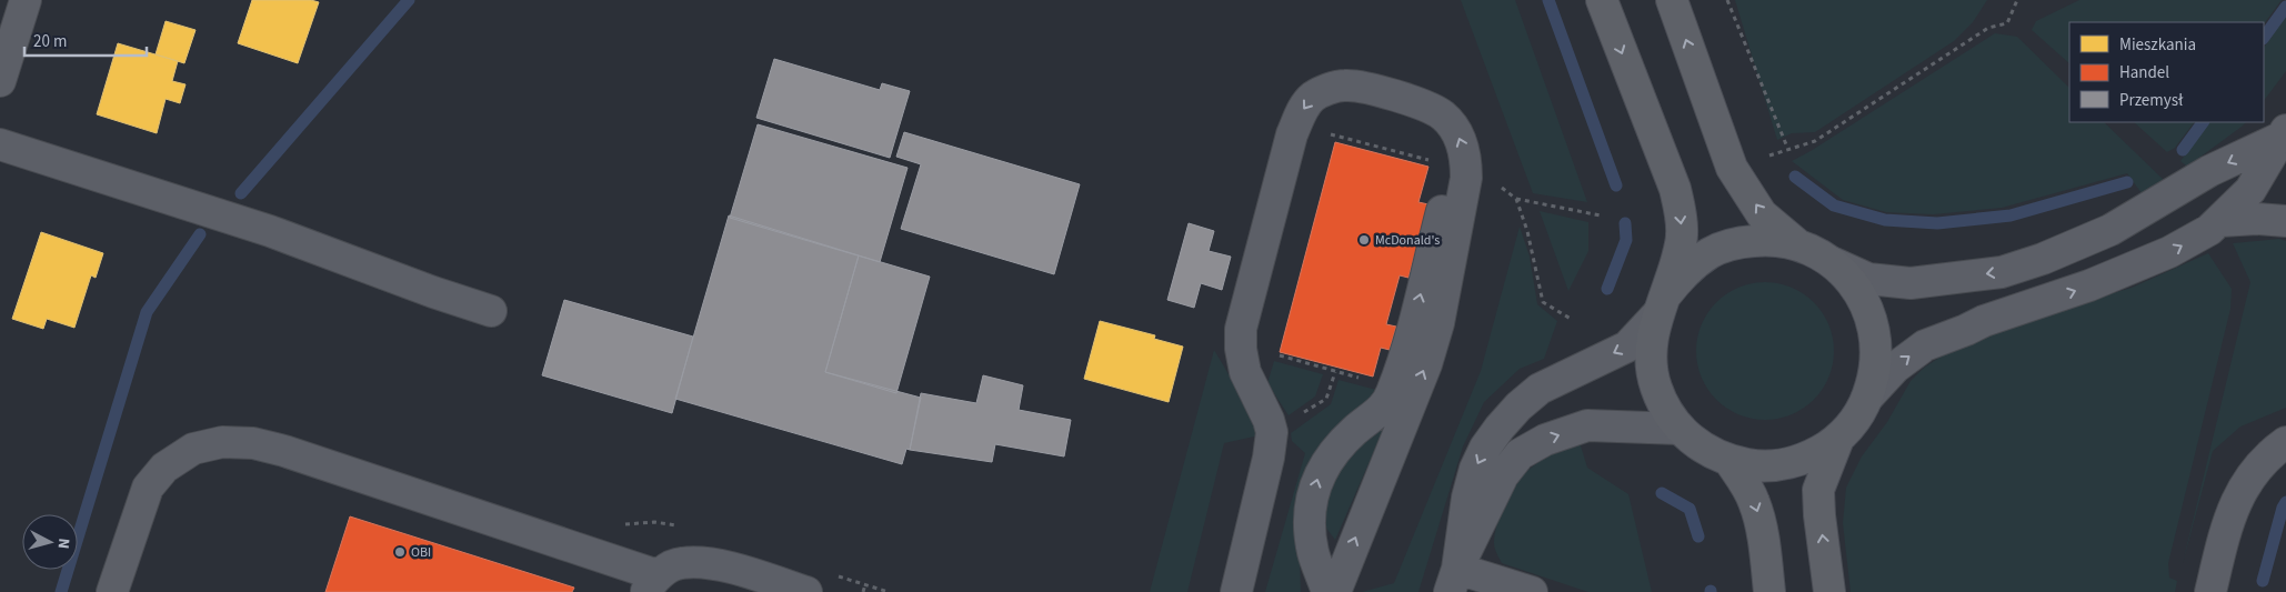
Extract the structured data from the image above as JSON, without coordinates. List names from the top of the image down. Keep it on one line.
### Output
{"places":["McDonald's","OBI"],"legend":["Mieszkania","Handel","Przemysł"],"scale_bar":"20 m","north":"right"}
